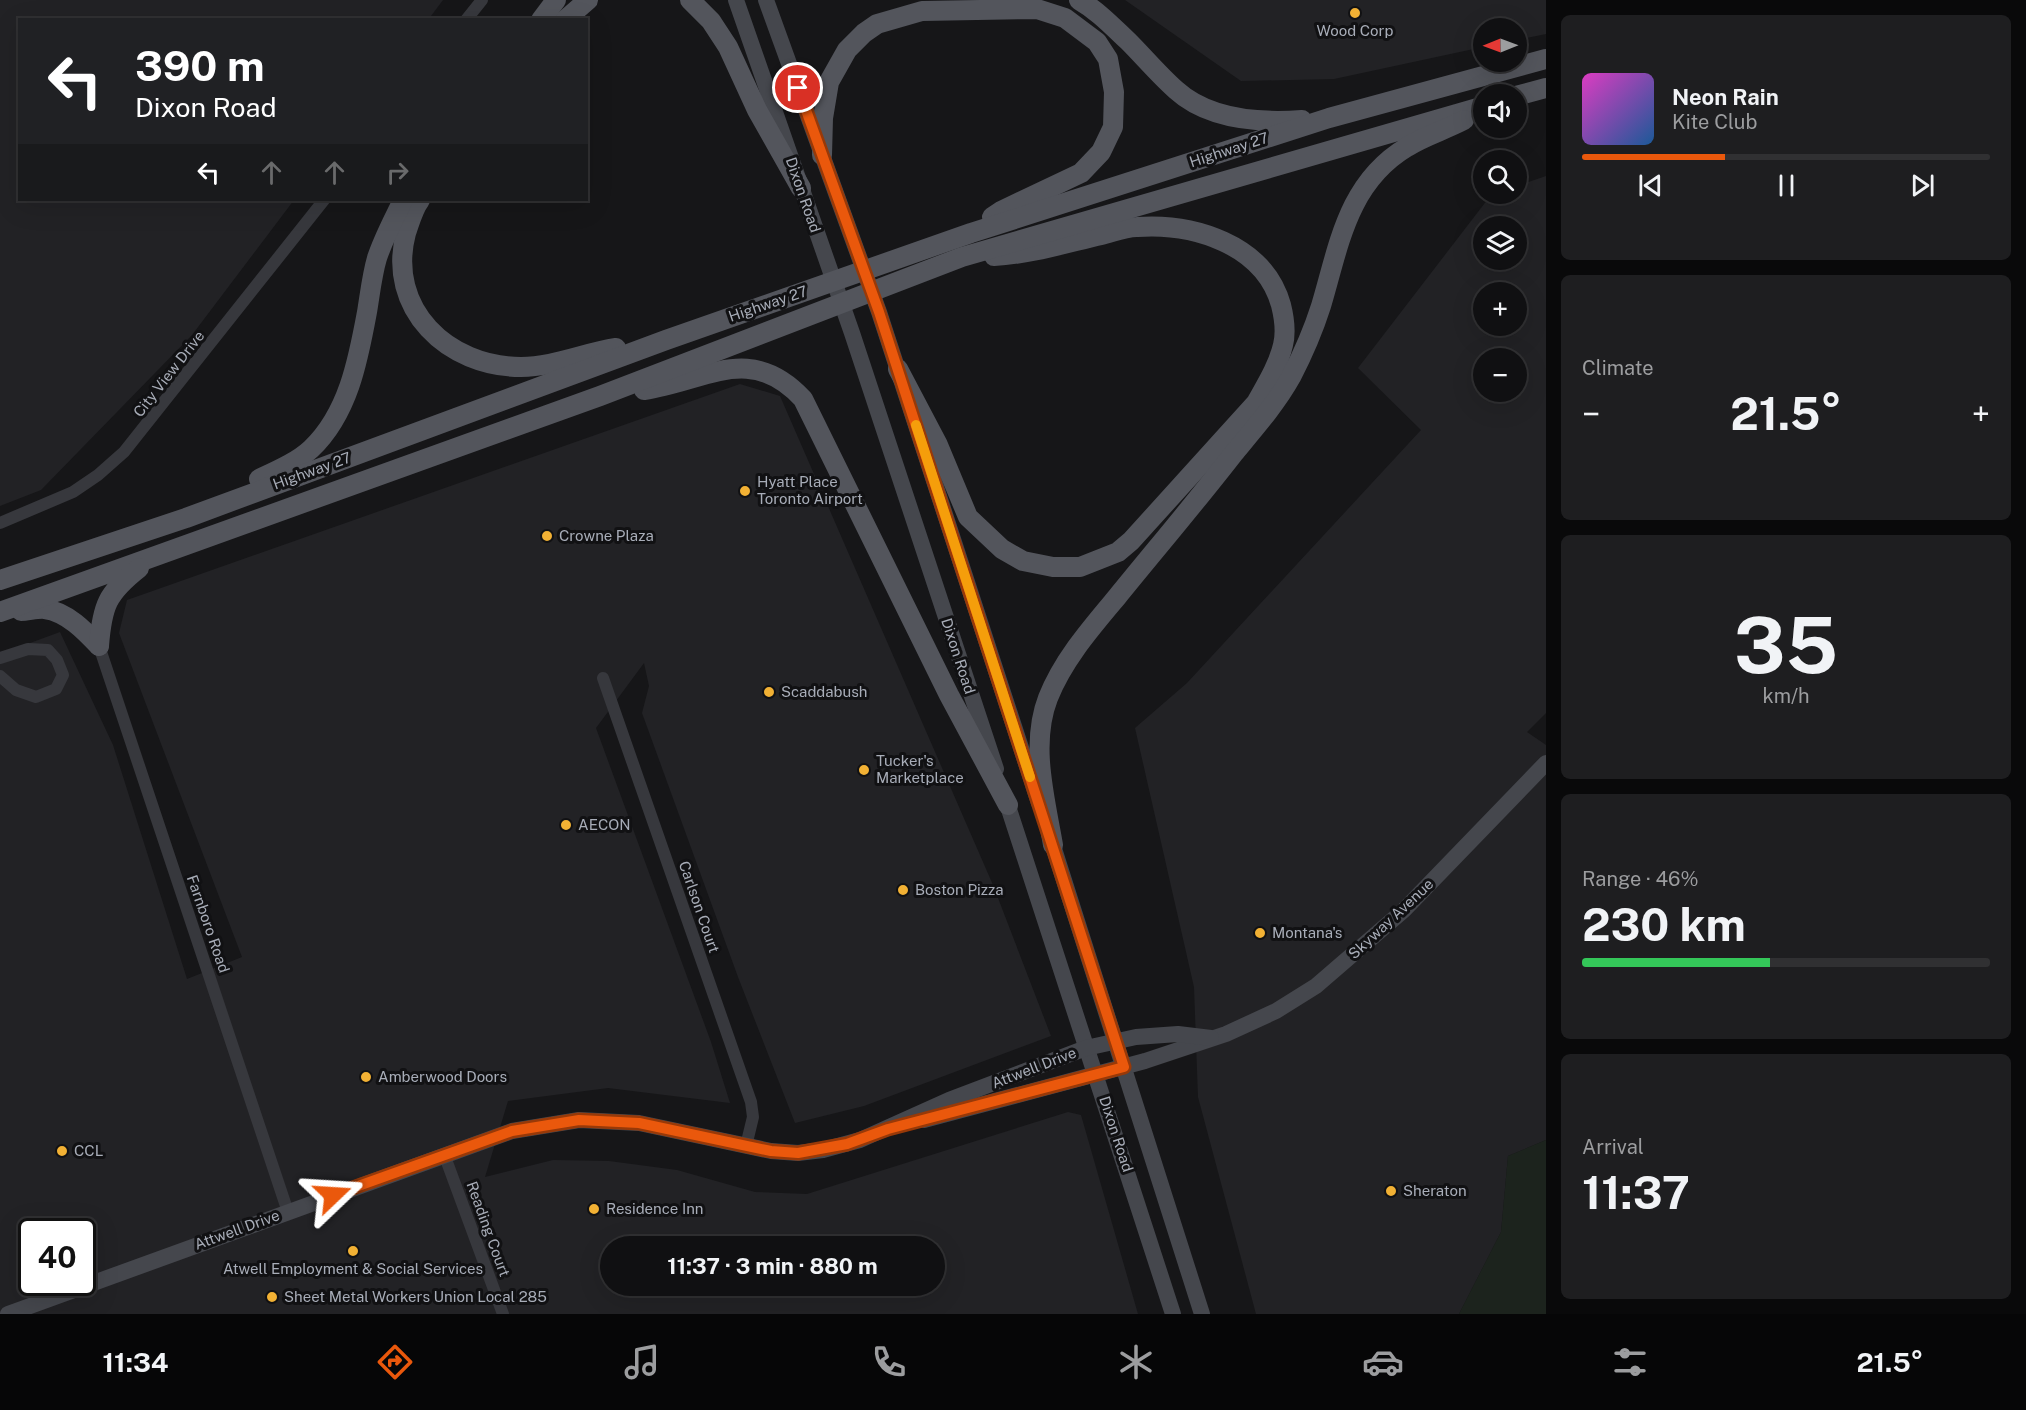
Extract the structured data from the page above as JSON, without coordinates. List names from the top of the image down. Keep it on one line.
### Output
{"streets":{"main road":["Highway 27","Dixon Road","Skyway Avenue","Attwell Drive"],"street":["City View Drive","Carlson Court","Farnboro Road","Reading Court"]},"crossings":[["Dixon Road","Skyway Avenue"],["Dixon Road","Attwell Drive"],["Carlson Court","Attwell Drive"],["Skyway Avenue","Attwell Drive"],["Farnboro Road","Attwell Drive"],["Attwell Drive","Reading Court"]],"places":["Wood Corp","Hyatt Place Toronto Airport","Crowne Plaza","Scaddabush","Tucker's Marketplace","AECON","Boston Pizza","Montana's","Amberwood Doors","CCL","Sheraton","Residence Inn","Atwell Employment & Social Services","Sheet Metal Workers Union Local 285"],"north":"left","page":{"map_buttons":["+","−"],"turn":["390 m","Dixon Road"],"song":["Neon Rain","Kite Club"],"tile":["Climate",["35","km/h"],["Range · 46%","230 km"],["Arrival","11:37"]],"heat":["−","21.5°","+"],"limit":"40","trip":"11:37 · 3 min · 880 m","tabs":["11:34","21.5°"]}}
